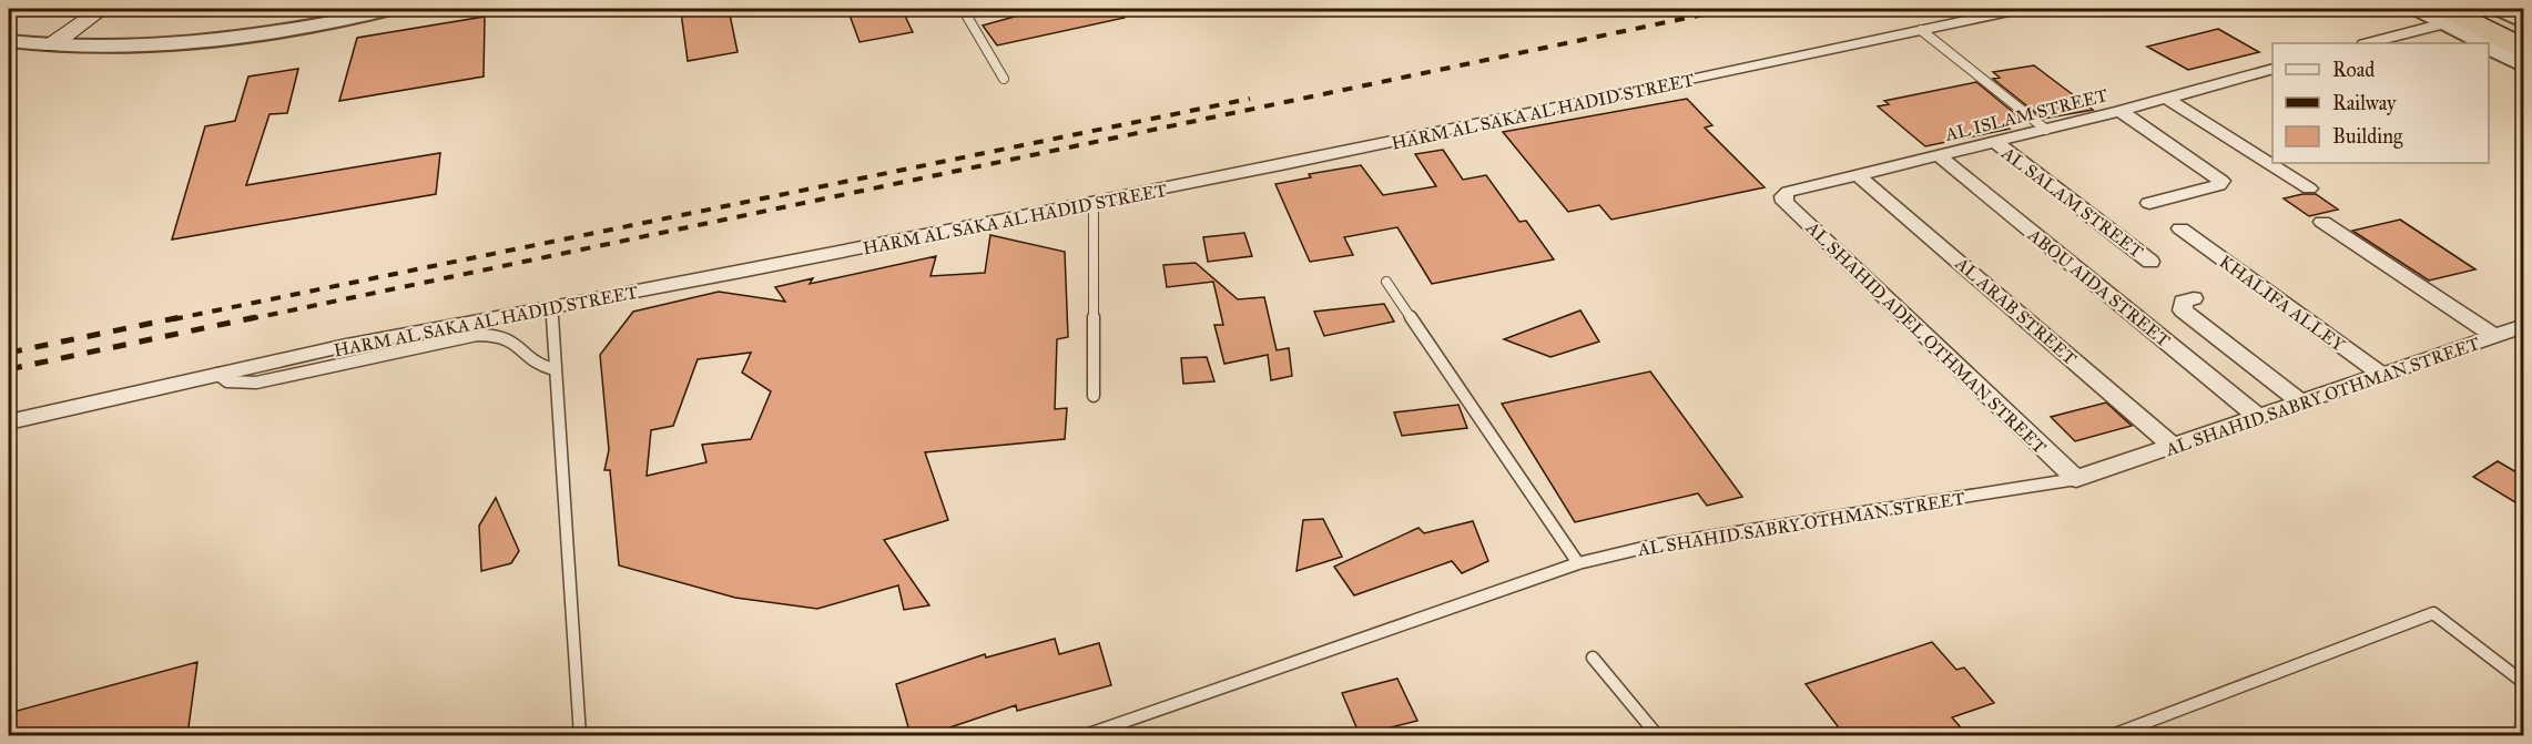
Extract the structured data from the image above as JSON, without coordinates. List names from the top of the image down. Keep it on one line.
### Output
{"streets":{"street":["HARM AL SAKA AL HADID STREET","AL ISLAM STREET","AL SALAM STREET","ABOU AIDA STREET","KHALIFA ALLEY","AL ARAB STREET","AL SHAHID ADEL OTHMAN STREET","AL SHAHID SABRY OTHMAN STREET"]},"crossings":[["AL ISLAM STREET","AL SALAM STREET"],["AL ISLAM STREET","ABOU AIDA STREET"],["AL ISLAM STREET","AL ARAB STREET"],["AL ISLAM STREET","AL SHAHID ADEL OTHMAN STREET"],["ABOU AIDA STREET","AL SHAHID SABRY OTHMAN STREET"],["KHALIFA ALLEY","AL SHAHID SABRY OTHMAN STREET"],["AL ARAB STREET","AL SHAHID SABRY OTHMAN STREET"],["AL SHAHID ADEL OTHMAN STREET","AL SHAHID SABRY OTHMAN STREET"]],"legend":["Road","Railway","Building"]}
